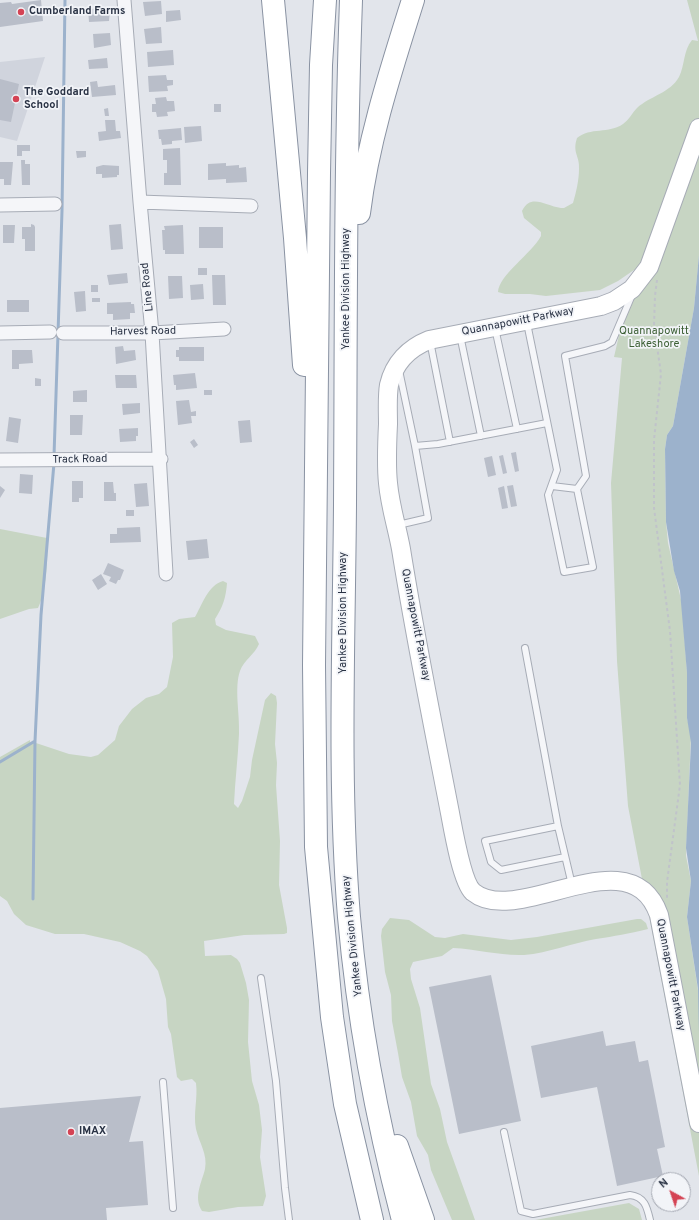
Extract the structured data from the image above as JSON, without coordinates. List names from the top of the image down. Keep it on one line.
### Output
{"streets":{"highway":["Yankee Division Highway"],"street":["Line Road","Quannapowitt Parkway","Harvest Road","Track Road"]},"crossings":[["Line Road","Harvest Road"],["Line Road","Track Road"]],"parks":["Quannapowitt Lakeshore"],"places":["Cumberland Farms","The Goddard School","IMAX"],"north":"top left"}
